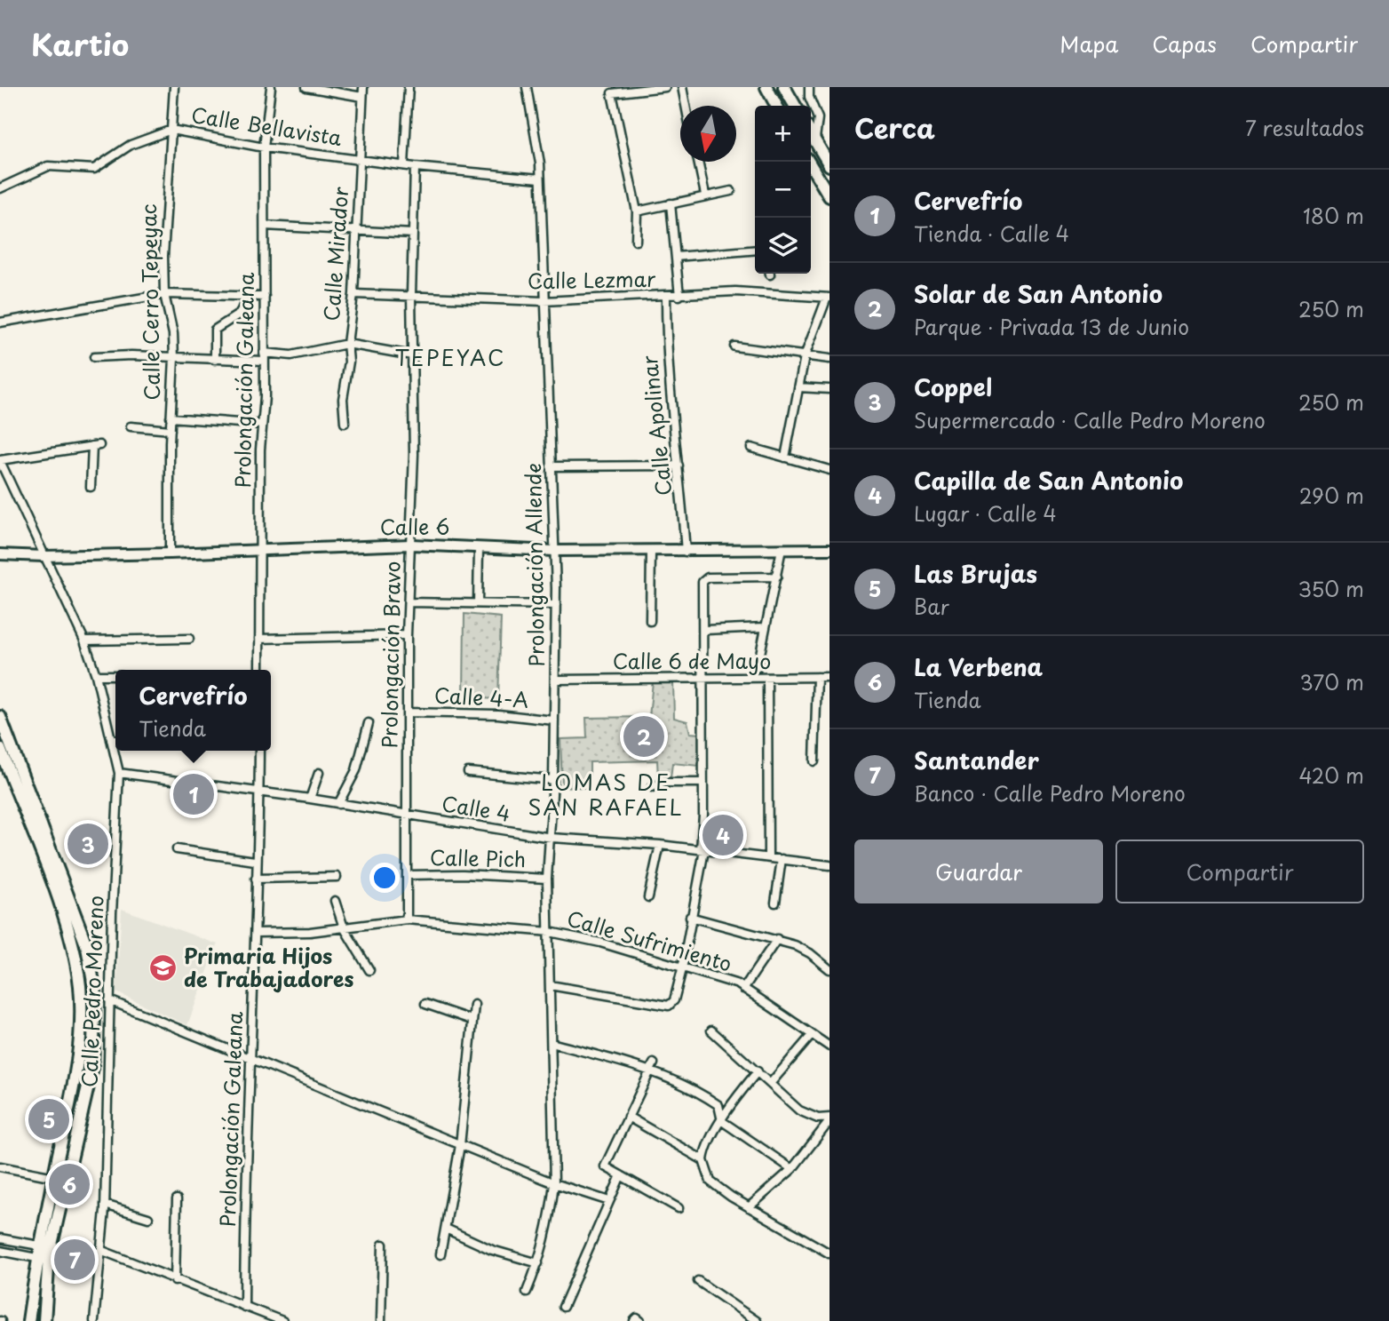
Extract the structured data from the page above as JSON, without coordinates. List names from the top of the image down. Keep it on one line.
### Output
{"streets":{"street":["Calle Bellavista","Calle Mirador","Calle Lezmar","Calle Cerro Tepeyac","Prolongación Galeana","Calle Apolinar","Calle 6","Prolongación Allende","Prolongación Bravo","Calle 6 de Mayo","Calle 4-A","Calle 4","Calle Pich","Calle Sufrimiento","Calle Pedro Moreno"]},"crossings":[["Calle Bellavista","Calle Mirador"],["Calle Bellavista","Calle Cerro Tepeyac"],["Calle Bellavista","Prolongación Galeana"],["Calle Bellavista","Prolongación Allende"],["Calle Bellavista","Prolongación Bravo"],["Calle Mirador","Calle Lezmar"],["Calle Lezmar","Calle Apolinar"],["Calle Lezmar","Prolongación Allende"],["Calle Lezmar","Prolongación Bravo"],["Calle Cerro Tepeyac","Calle 6"],["Prolongación Galeana","Calle 6"],["Prolongación Galeana","Calle 4"],["Prolongación Galeana","Calle Sufrimiento"],["Calle Apolinar","Calle 6"],["Calle 6","Prolongación Allende"],["Calle 6","Prolongación Bravo"],["Calle 6","Calle Pedro Moreno"],["Prolongación Allende","Calle 6 de Mayo"],["Prolongación Allende","Calle 4-A"],["Prolongación Allende","Calle 4"],["Prolongación Allende","Calle Pich"],["Prolongación Allende","Calle Sufrimiento"],["Prolongación Bravo","Calle 4-A"],["Prolongación Bravo","Calle 4"],["Prolongación Bravo","Calle Pich"],["Prolongación Bravo","Calle Sufrimiento"],["Calle 4","Calle Pedro Moreno"]],"districts":["TEPEYAC","LOMAS DE SAN RAFAEL"],"places":{"school or university":["Primaria Hijos de Trabajadores"]},"north":"bottom","page":{"header":"Kartio","nav":["Mapa","Capas","Compartir"],"heading":["Cerca","7 resultados"],"map_buttons":["+","−"],"list":[{"mark":"1","name":"Cervefrío","note":"Tienda · Calle 4","value":"180 m"},{"mark":"2","name":"Solar de San Antonio","note":"Parque · Privada 13 de Junio","value":"250 m"},{"mark":"3","name":"Coppel","note":"Supermercado · Calle Pedro Moreno","value":"250 m"},{"mark":"4","name":"Capilla de San Antonio","note":"Lugar · Calle 4","value":"290 m"},{"mark":"5","name":"Las Brujas","note":"Bar","value":"350 m"},{"mark":"6","name":"La Verbena","note":"Tienda","value":"370 m"},{"mark":"7","name":"Santander","note":"Banco · Calle Pedro Moreno","value":"420 m"}],"popup":["Cervefrío","Tienda"],"pins":["2","1","4","3","5","6","7"],"buttons":["Guardar","Compartir"]}}
